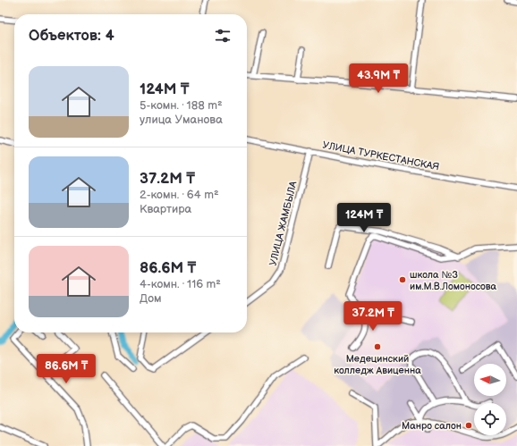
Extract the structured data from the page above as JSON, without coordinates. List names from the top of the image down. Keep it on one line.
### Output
{"streets":{"street":["УЛИЦА ТУРКЕСТАНСКАЯ","УЛИЦА ЖАМБЫЛА"]},"crossings":[["УЛИЦА ТУРКЕСТАНСКАЯ","УЛИЦА ЖАМБЫЛА"]],"places":["школа №3 им.М.В.Ломоносова","Медецинский колледж Авиценна","Манро салон"],"north":"left","page":{"heading":"Объектов: 4","list":[{"name":"124M ₸","note":"5-комн. · 188 m² · улица Уманова"},{"name":"37.2M ₸","note":"2-комн. · 64 m² · Квартира"},{"name":"86.6M ₸","note":"4-комн. · 116 m² · Дом"}],"price":["43.9M ₸","124M ₸","37.2M ₸","86.6M ₸"]}}
